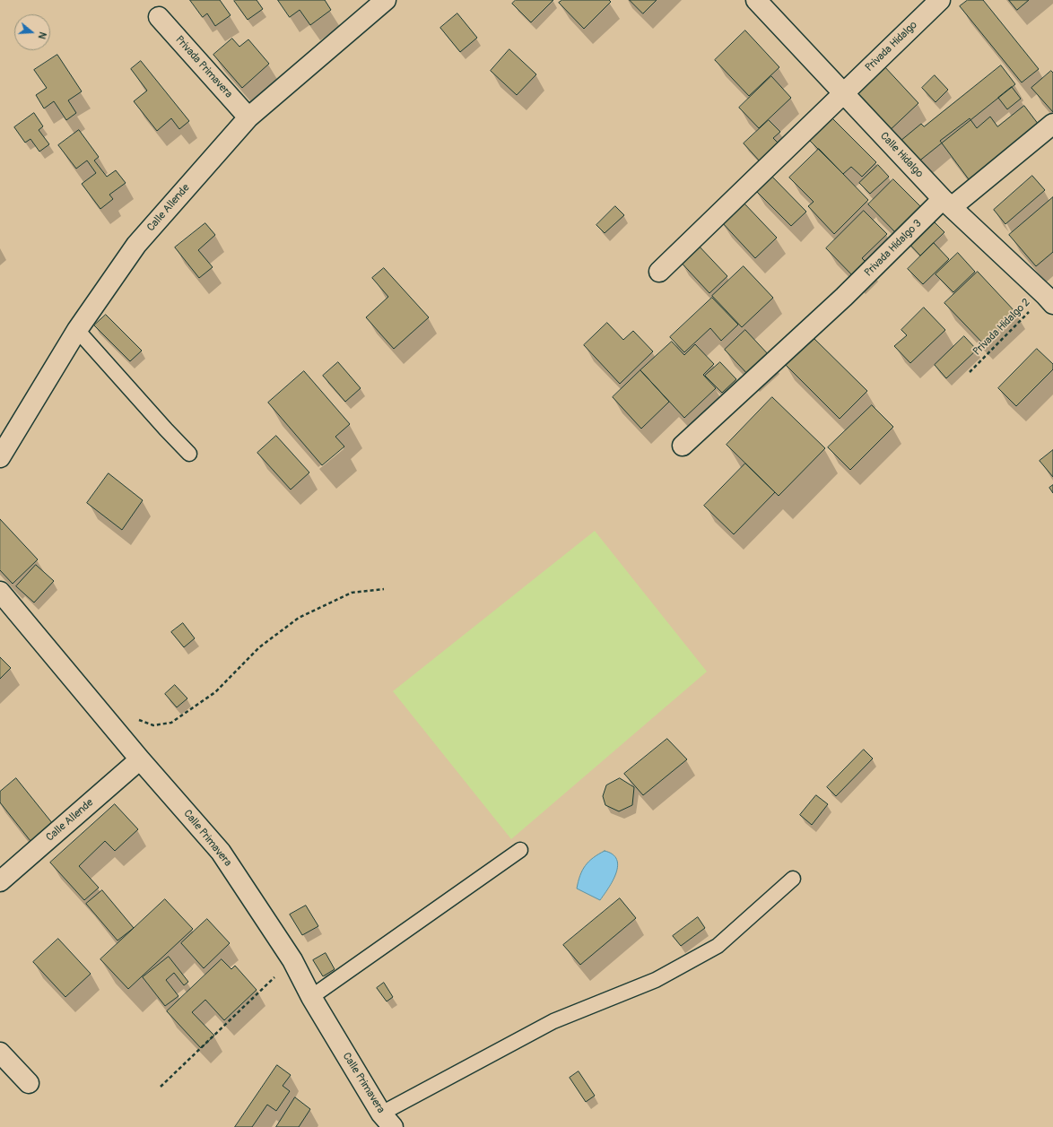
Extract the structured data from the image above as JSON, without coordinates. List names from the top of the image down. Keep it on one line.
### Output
{"streets":{"street":["Privada Hidalgo","Privada Primavera","Calle Hidalgo","Calle Allende","Privada Hidalgo 3","Calle Primavera"],"path":["Privada Hidalgo 2"]},"crossings":[["Privada Hidalgo","Calle Hidalgo"],["Privada Primavera","Calle Allende"],["Calle Hidalgo","Privada Hidalgo 3"],["Calle Hidalgo","Privada Hidalgo 2"],["Calle Allende","Calle Primavera"]],"north":"right"}
